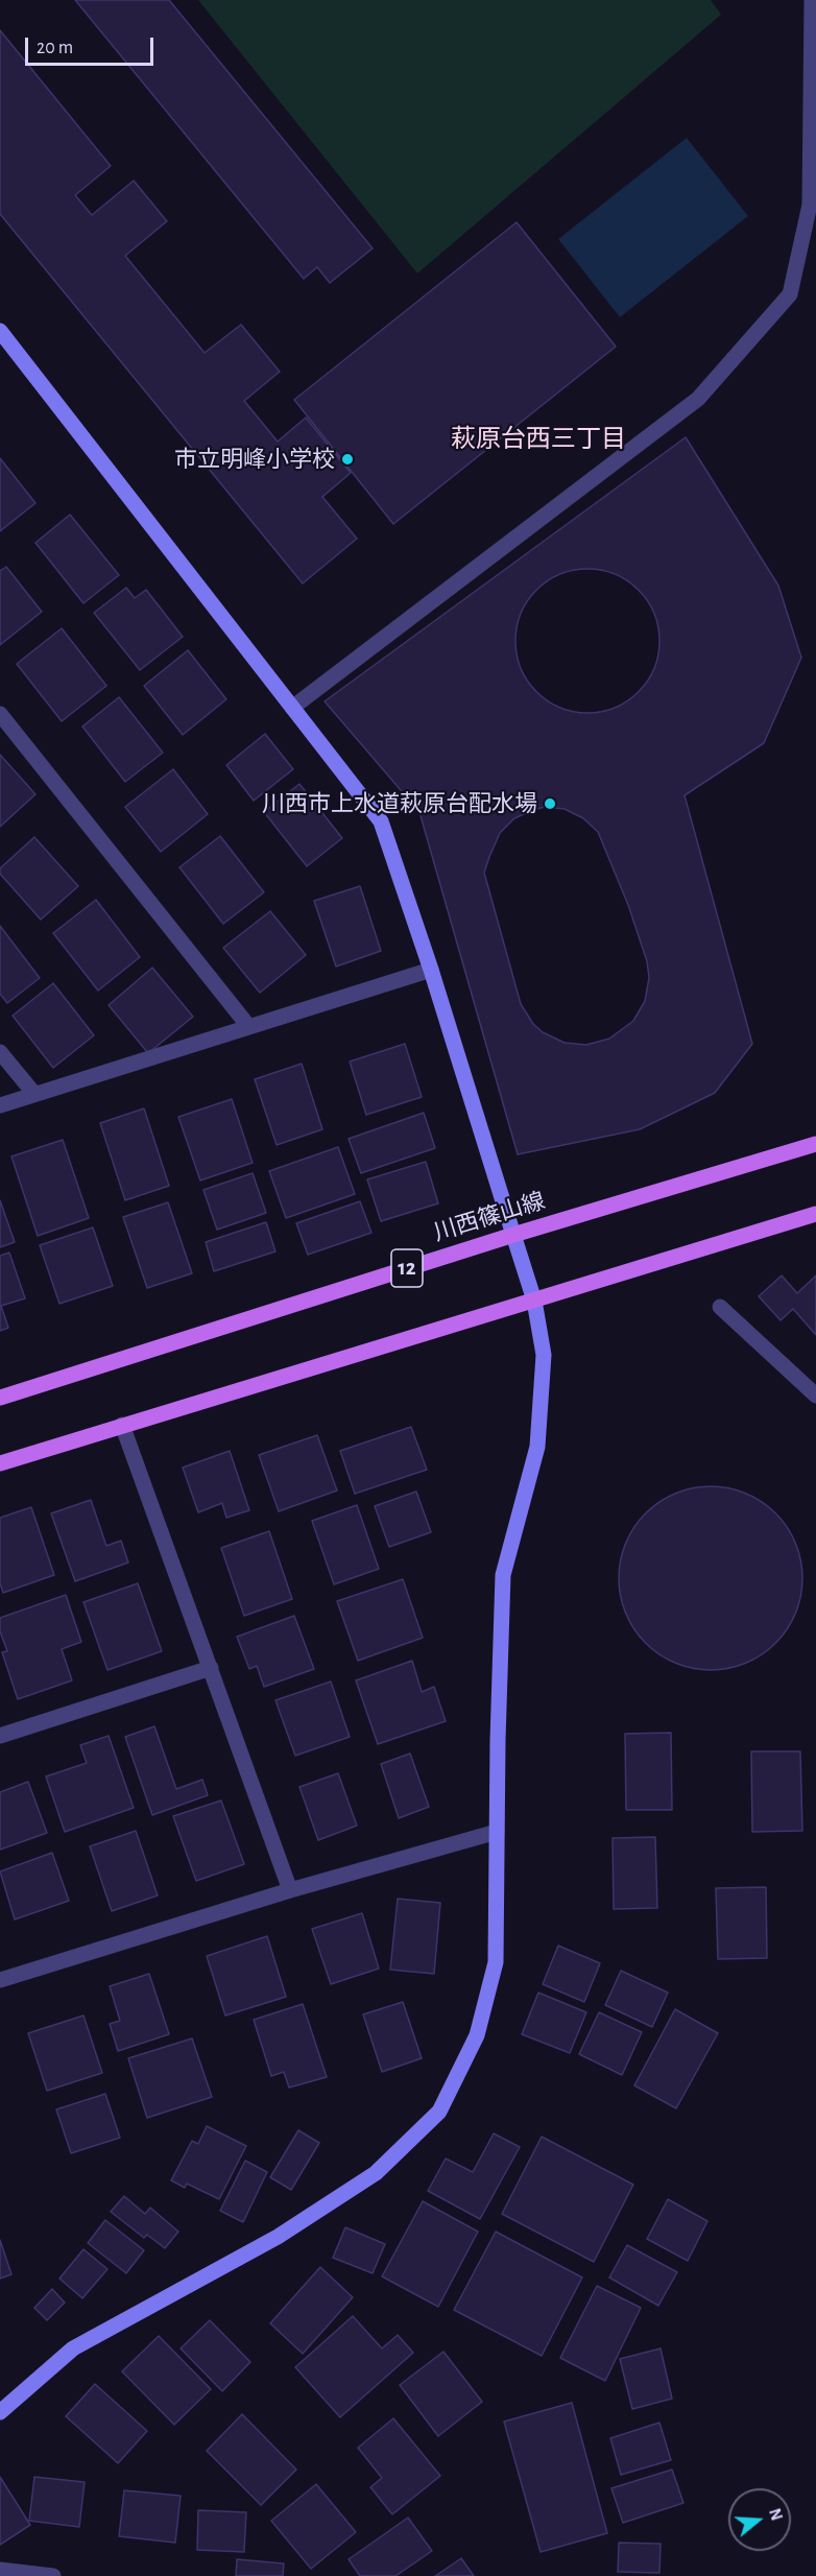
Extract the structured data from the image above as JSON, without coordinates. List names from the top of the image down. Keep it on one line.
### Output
{"streets":{"main road":["川西篠山線","12"]},"districts":["萩原台西三丁目"],"places":["市立明峰小学校","川西市上水道萩原台配水場"],"scale_bar":"20 m","north":"right"}
